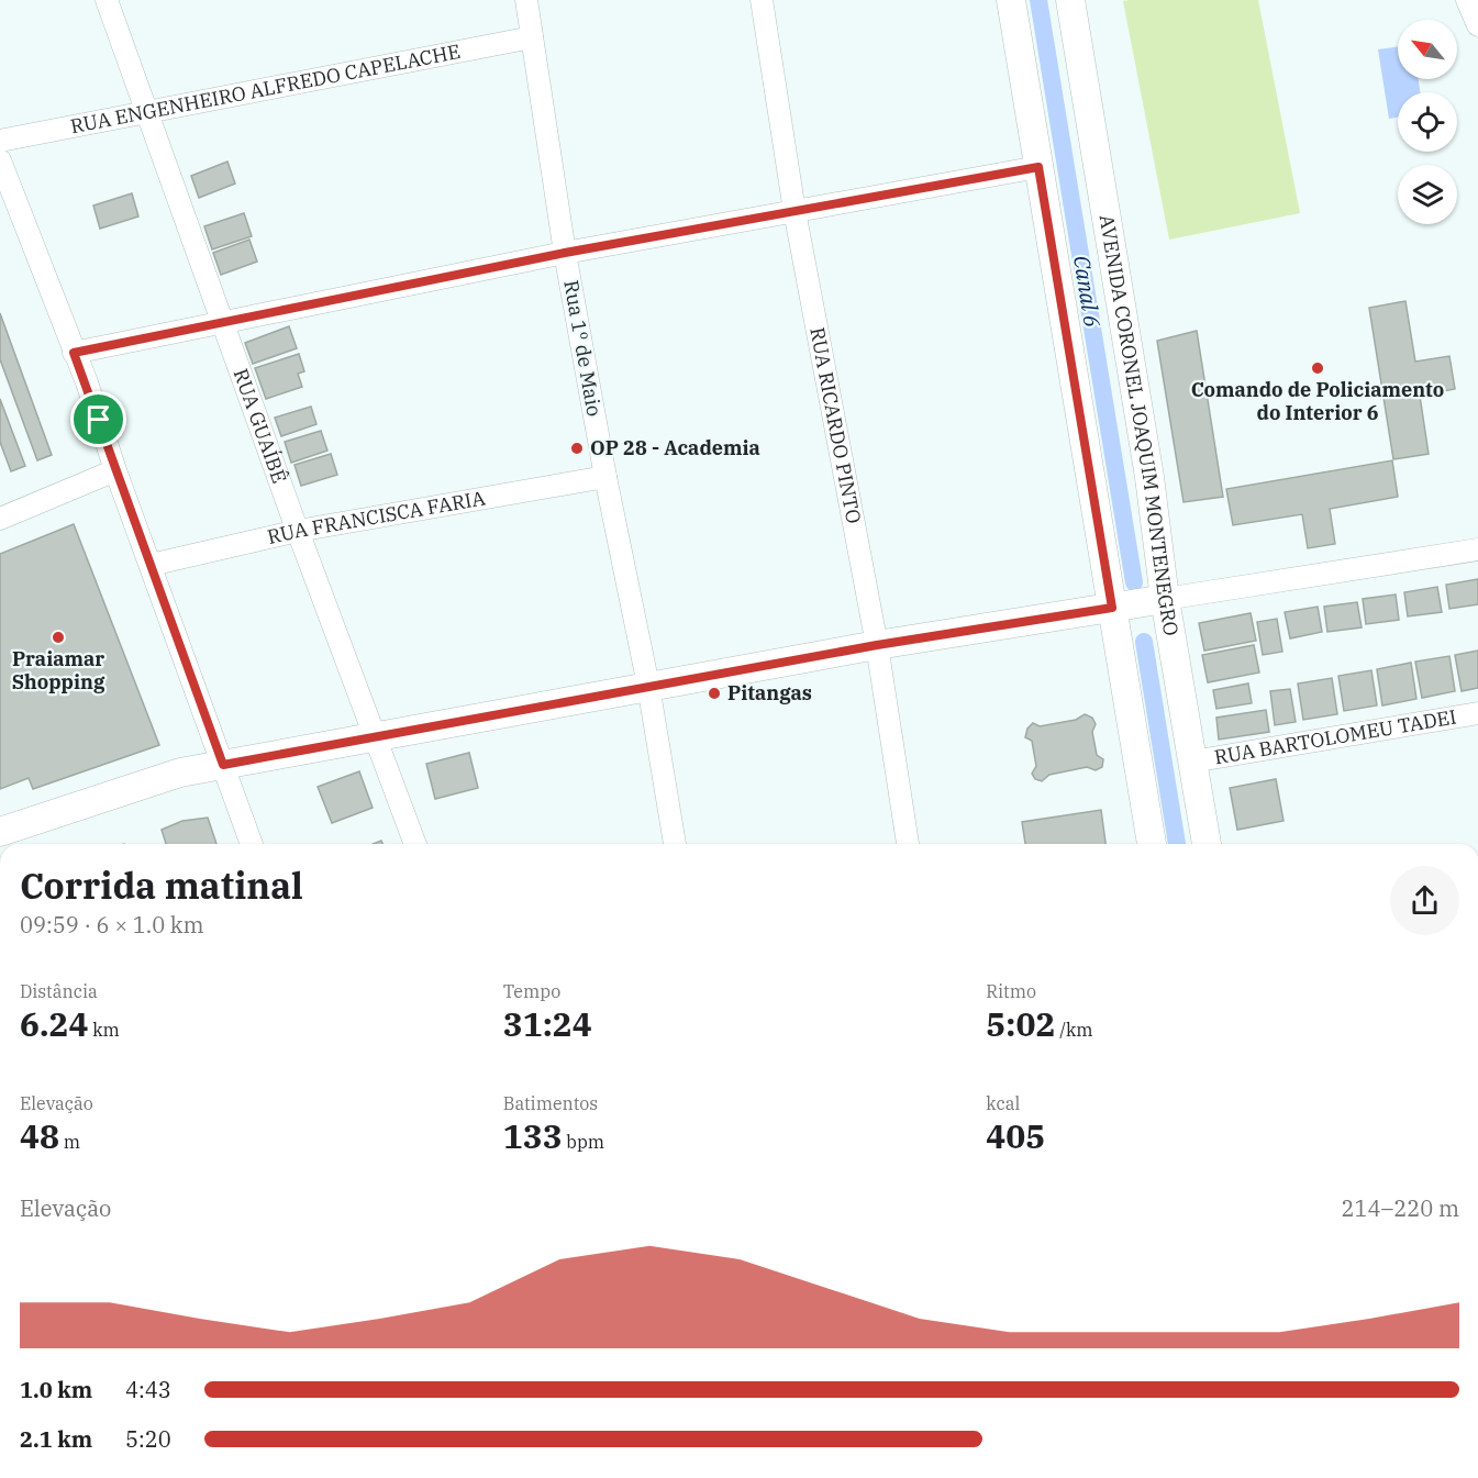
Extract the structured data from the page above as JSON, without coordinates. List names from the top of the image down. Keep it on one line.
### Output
{"streets":{"main road":["AVENIDA CORONEL JOAQUIM MONTENEGRO"],"street":["RUA ENGENHEIRO ALFREDO CAPELACHE","Rua 1º de Maio","RUA RICARDO PINTO","RUA GUAÍBÊ","RUA FRANCISCA FARIA","RUA BARTOLOMEU TADEI"]},"crossings":[["RUA ENGENHEIRO ALFREDO CAPELACHE","Rua 1º de Maio"],["RUA ENGENHEIRO ALFREDO CAPELACHE","RUA GUAÍBÊ"],["Rua 1º de Maio","RUA FRANCISCA FARIA"],["AVENIDA CORONEL JOAQUIM MONTENEGRO","RUA BARTOLOMEU TADEI"],["RUA GUAÍBÊ","RUA FRANCISCA FARIA"]],"water":["Canal 6"],"places":["Comando de Policiamento do Interior 6","OP 28 - Academia","Praiamar Shopping","Pitangas"],"north":"top left","page":{"heading":["Corrida matinal","09:59 · 6 × 1.0 km"],"stats":[["Distância","6.24 km"],["Tempo","31:24"],["Ritmo","5:02 /km"],["Elevação","48 m"],["Batimentos","133 bpm"],["kcal","405"]],"chart":["Elevação","214–220 m"],"list":[{"name":"1.0 km","note":"4:43"},{"name":"2.1 km","note":"5:20"}]}}
